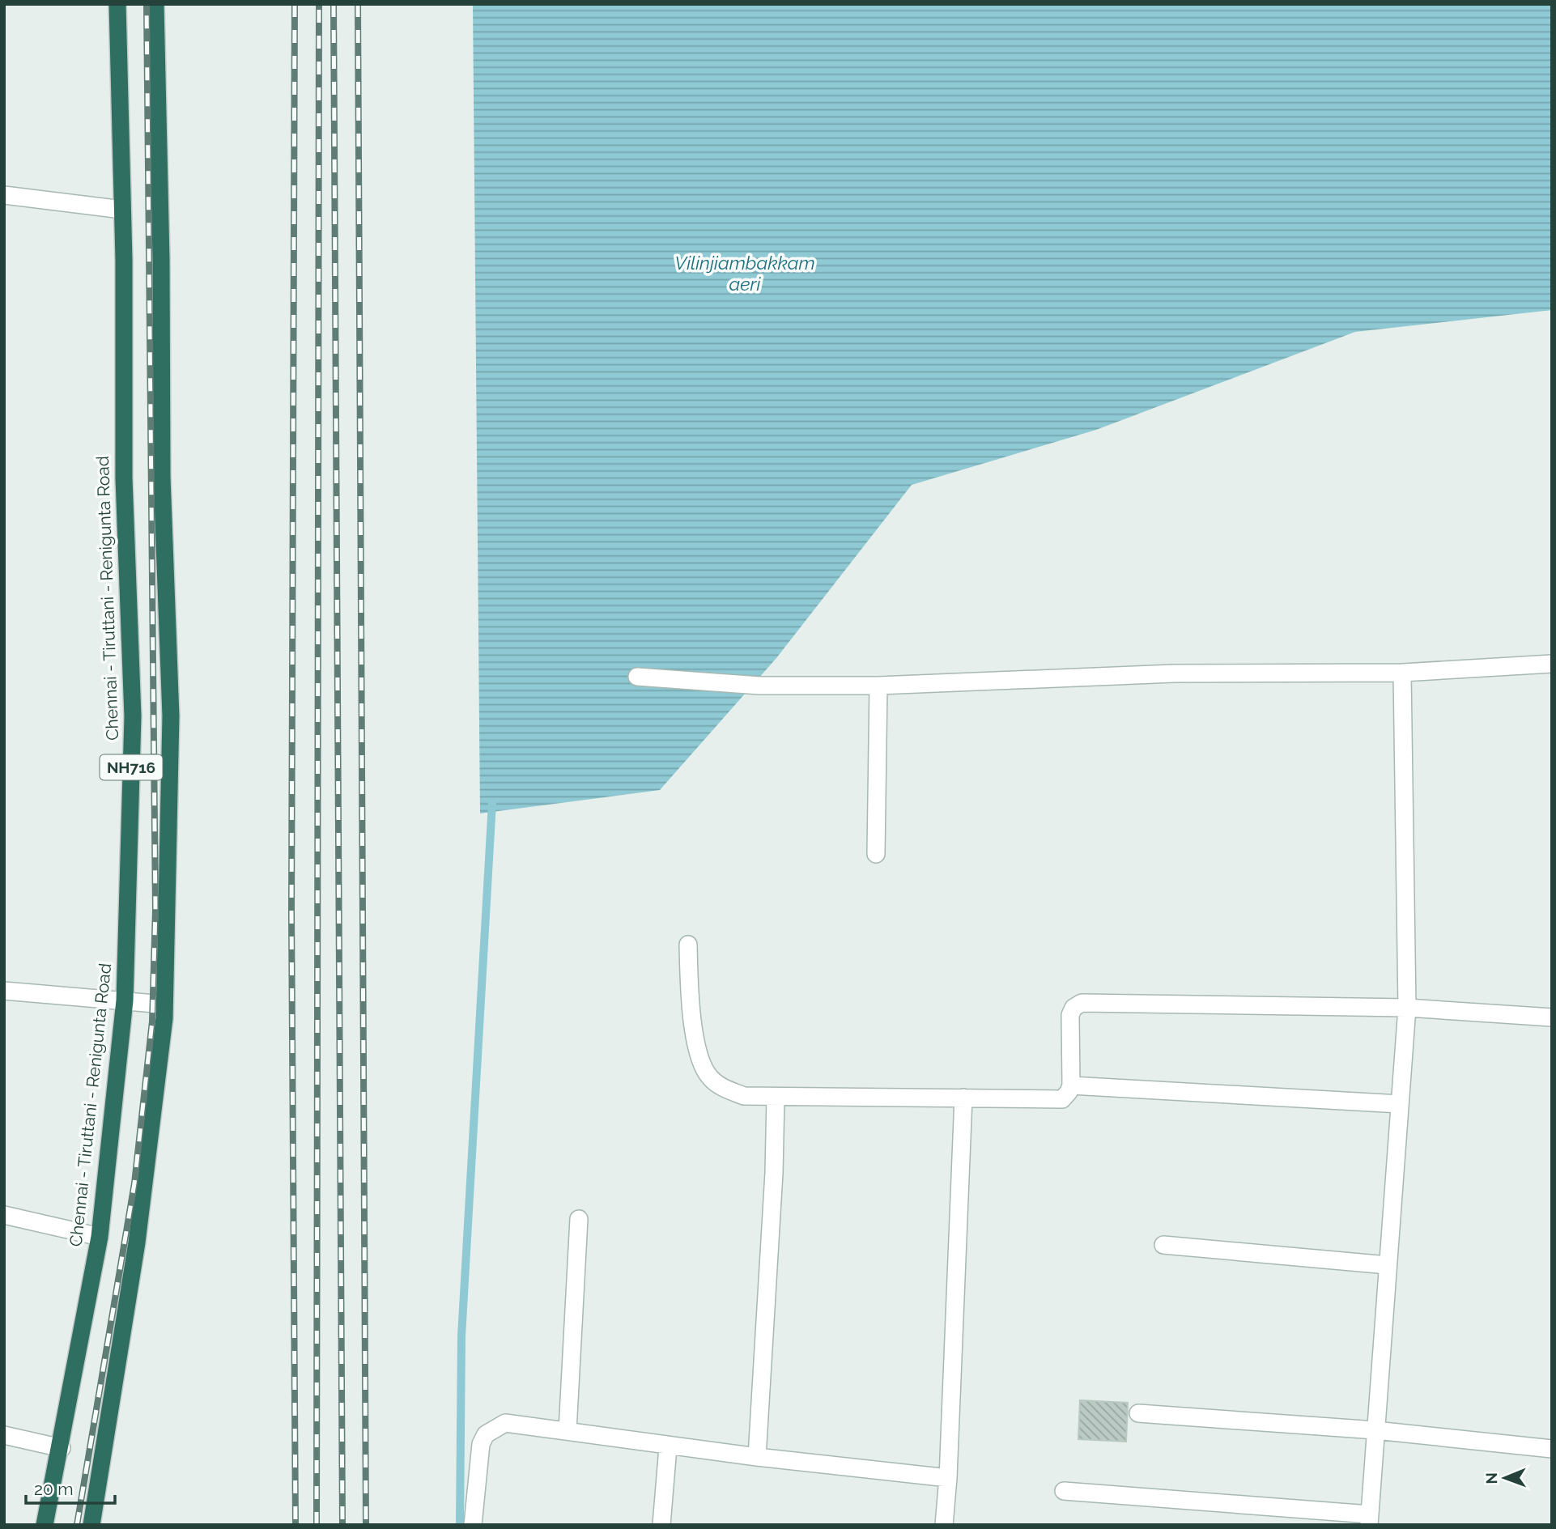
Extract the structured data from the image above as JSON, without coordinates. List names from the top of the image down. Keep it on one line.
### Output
{"streets":{"highway":["Chennai - Tiruttani - Renigunta Road","NH716"]},"water":["Vilinjiambakkam aeri"],"scale_bar":"20 m","north":"left"}
